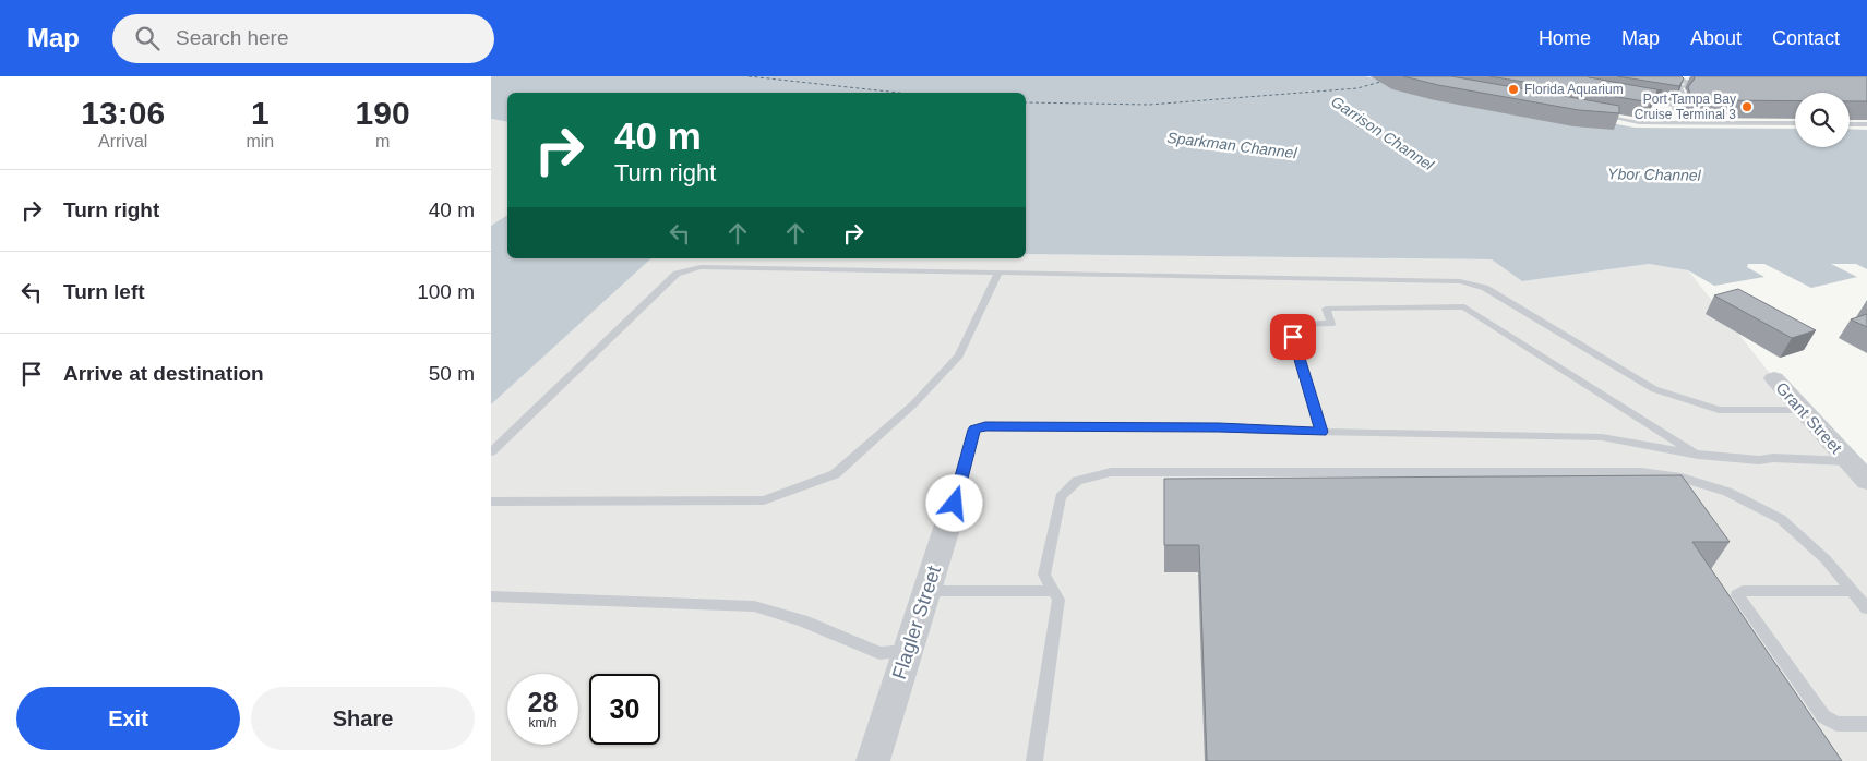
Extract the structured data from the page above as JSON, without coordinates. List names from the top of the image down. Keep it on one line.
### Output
{"streets":{"street":["Grant Street","Flagler Street"]},"water":["Garrison Channel","Sparkman Channel","Ybor Channel"],"places":["Florida Aquarium","Port Tampa Bay Cruise Terminal 3"],"page":{"header":"Map","search":"Search here","nav":["Home","Map","About","Contact"],"eta":["13:06","Arrival","1","min","190","m"],"turn":["40 m","Turn right"],"list":[{"name":"Turn right","value":"40 m"},{"name":"Turn left","value":"100 m"},{"name":"Arrive at destination","value":"50 m"}],"speed":"28 km/h","limit":"30","buttons":["Exit","Share"]}}
